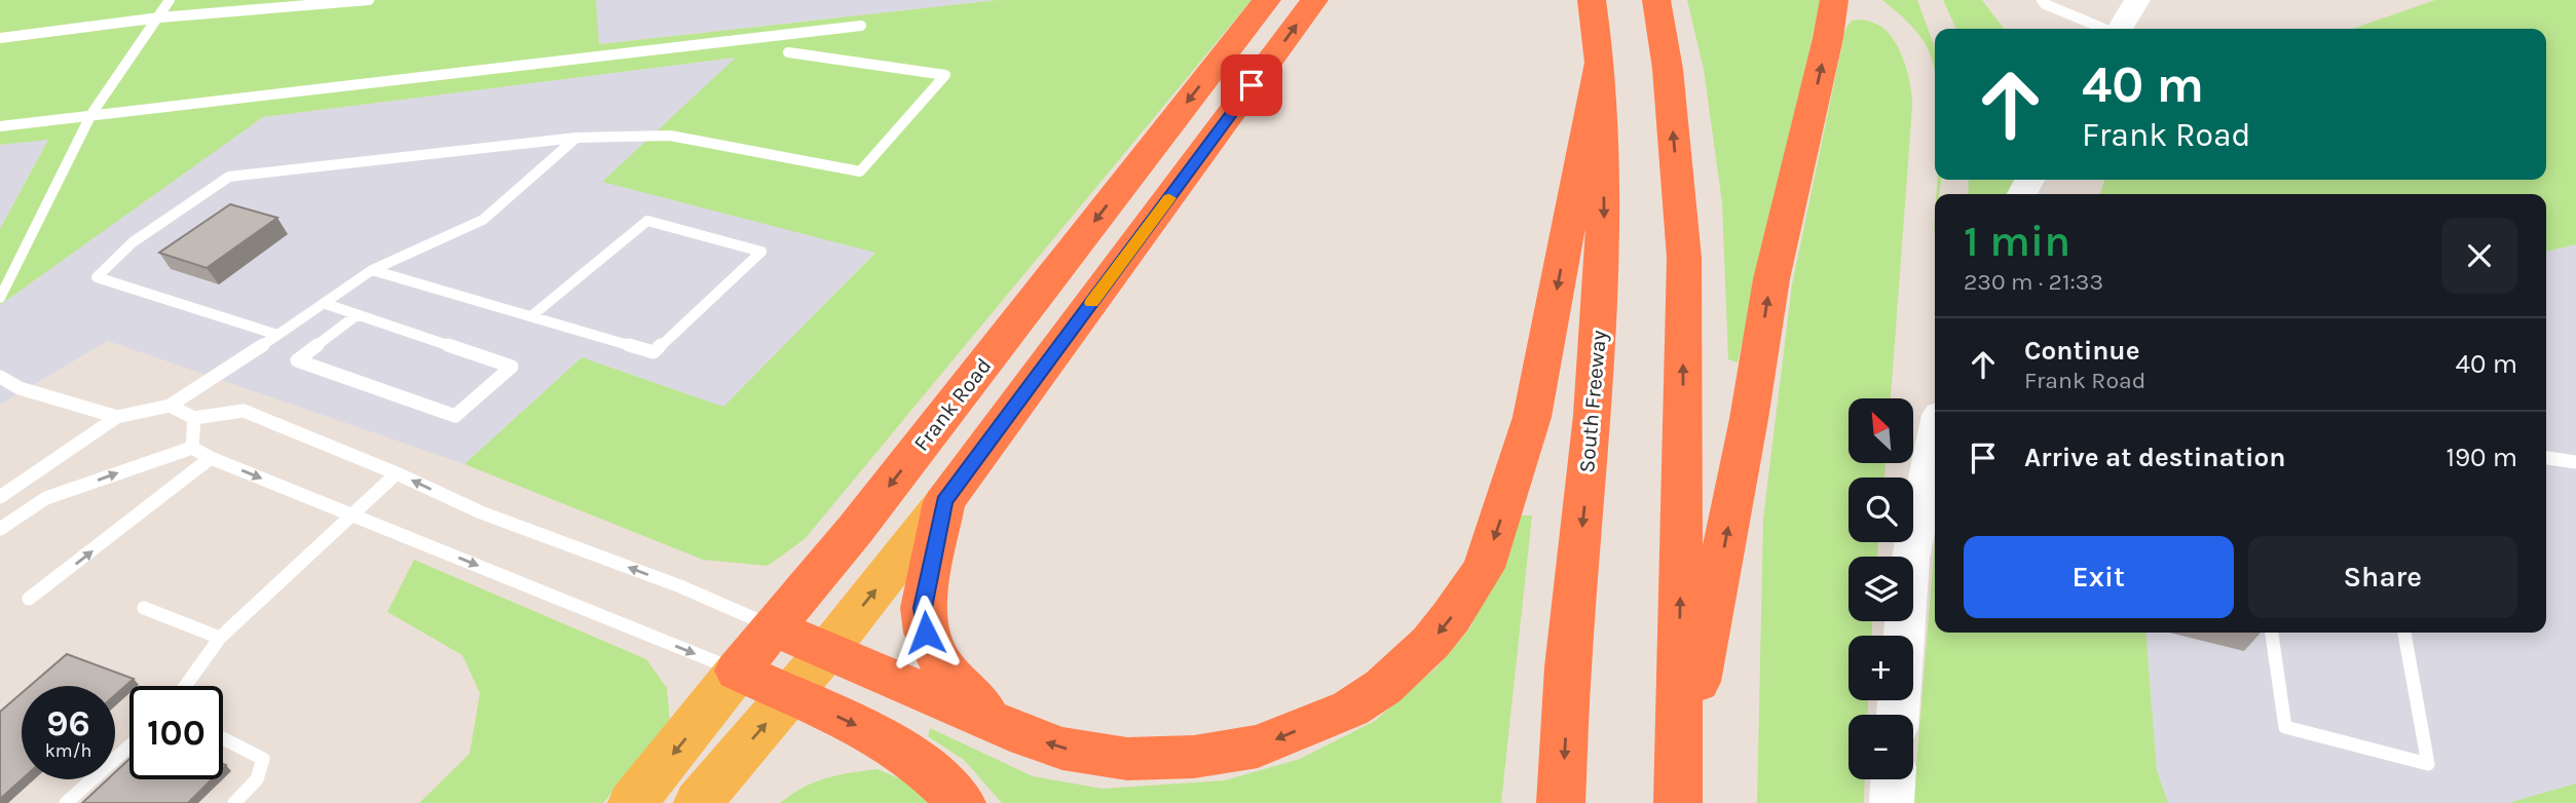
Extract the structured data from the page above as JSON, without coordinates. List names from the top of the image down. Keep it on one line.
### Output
{"streets":{"highway":["South Freeway","Frank Road"]},"north":"top left","page":{"turn":["40 m","Frank Road"],"heading":["1 min","230 m · 21:33"],"list":[{"name":"Continue","note":"Frank Road","value":"40 m"},{"name":"Arrive at destination","value":"190 m"}],"map_buttons":["+","−"],"buttons":["Exit","Share"],"speed":"96 km/h","limit":"100"}}
